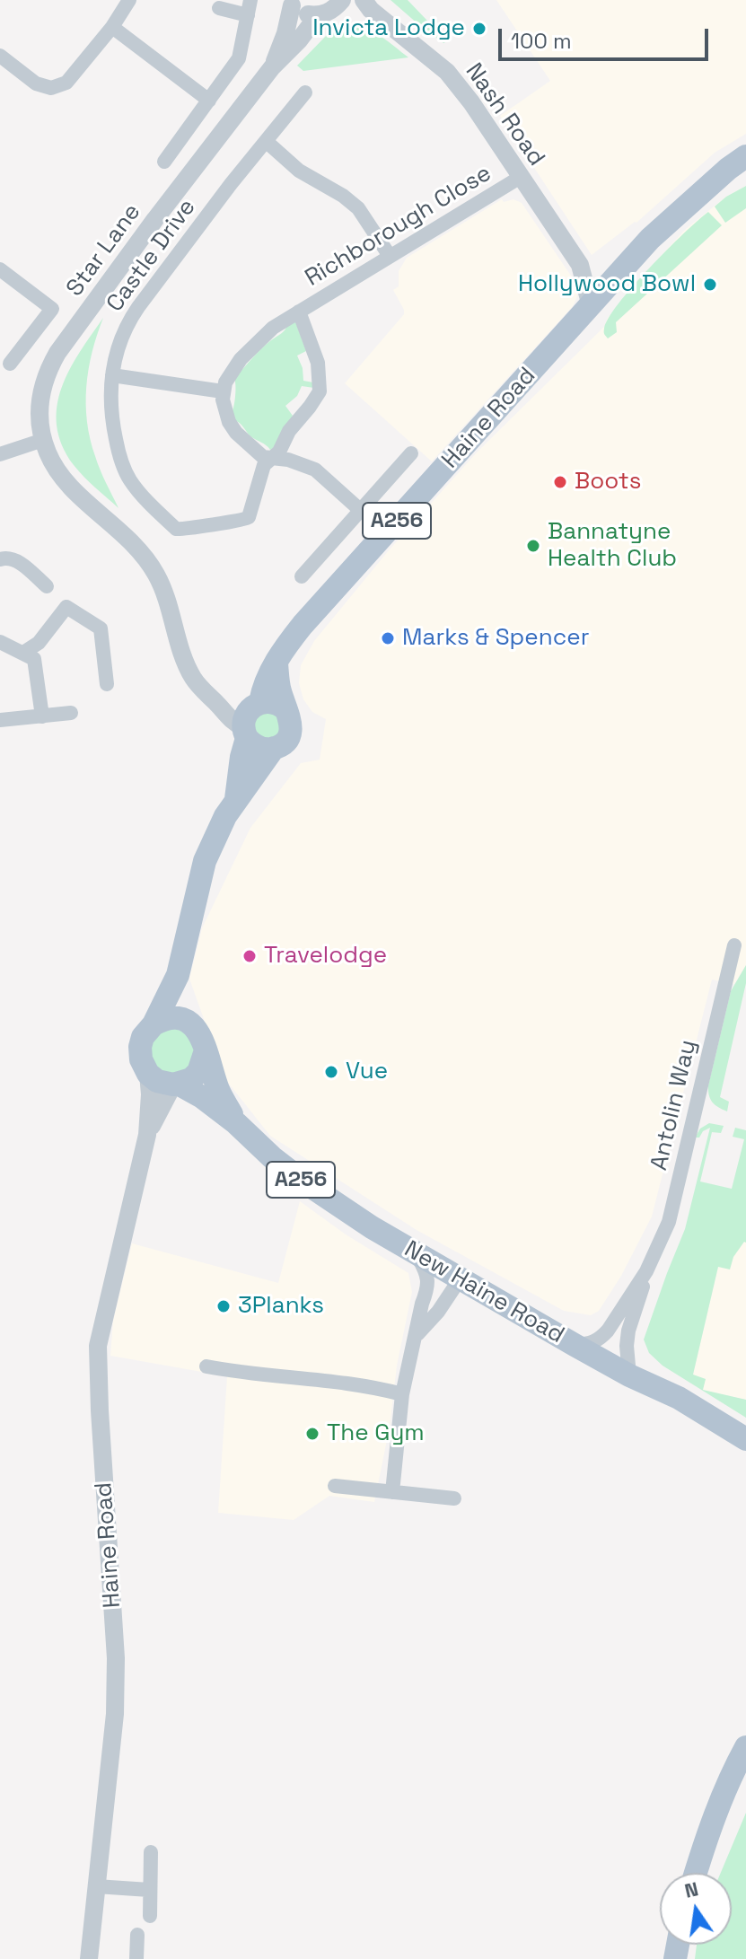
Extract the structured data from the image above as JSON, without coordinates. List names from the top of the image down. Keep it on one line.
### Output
{"streets":{"main road":["Haine Road","A256","New Haine Road"],"street":["Nash Road","Richborough Close","Star Lane","Castle Drive","Antolin Way"]},"crossings":[["Nash Road","Richborough Close"],["Nash Road","Haine Road"],["Richborough Close","Castle Drive"],["Haine Road","New Haine Road"],["Antolin Way","New Haine Road"]],"places":["Invicta Lodge","Hollywood Bowl","Boots","Bannatyne Health Club","Marks & Spencer","Travelodge","Vue","3Planks","The Gym"],"scale_bar":"100 m","north":"top"}
